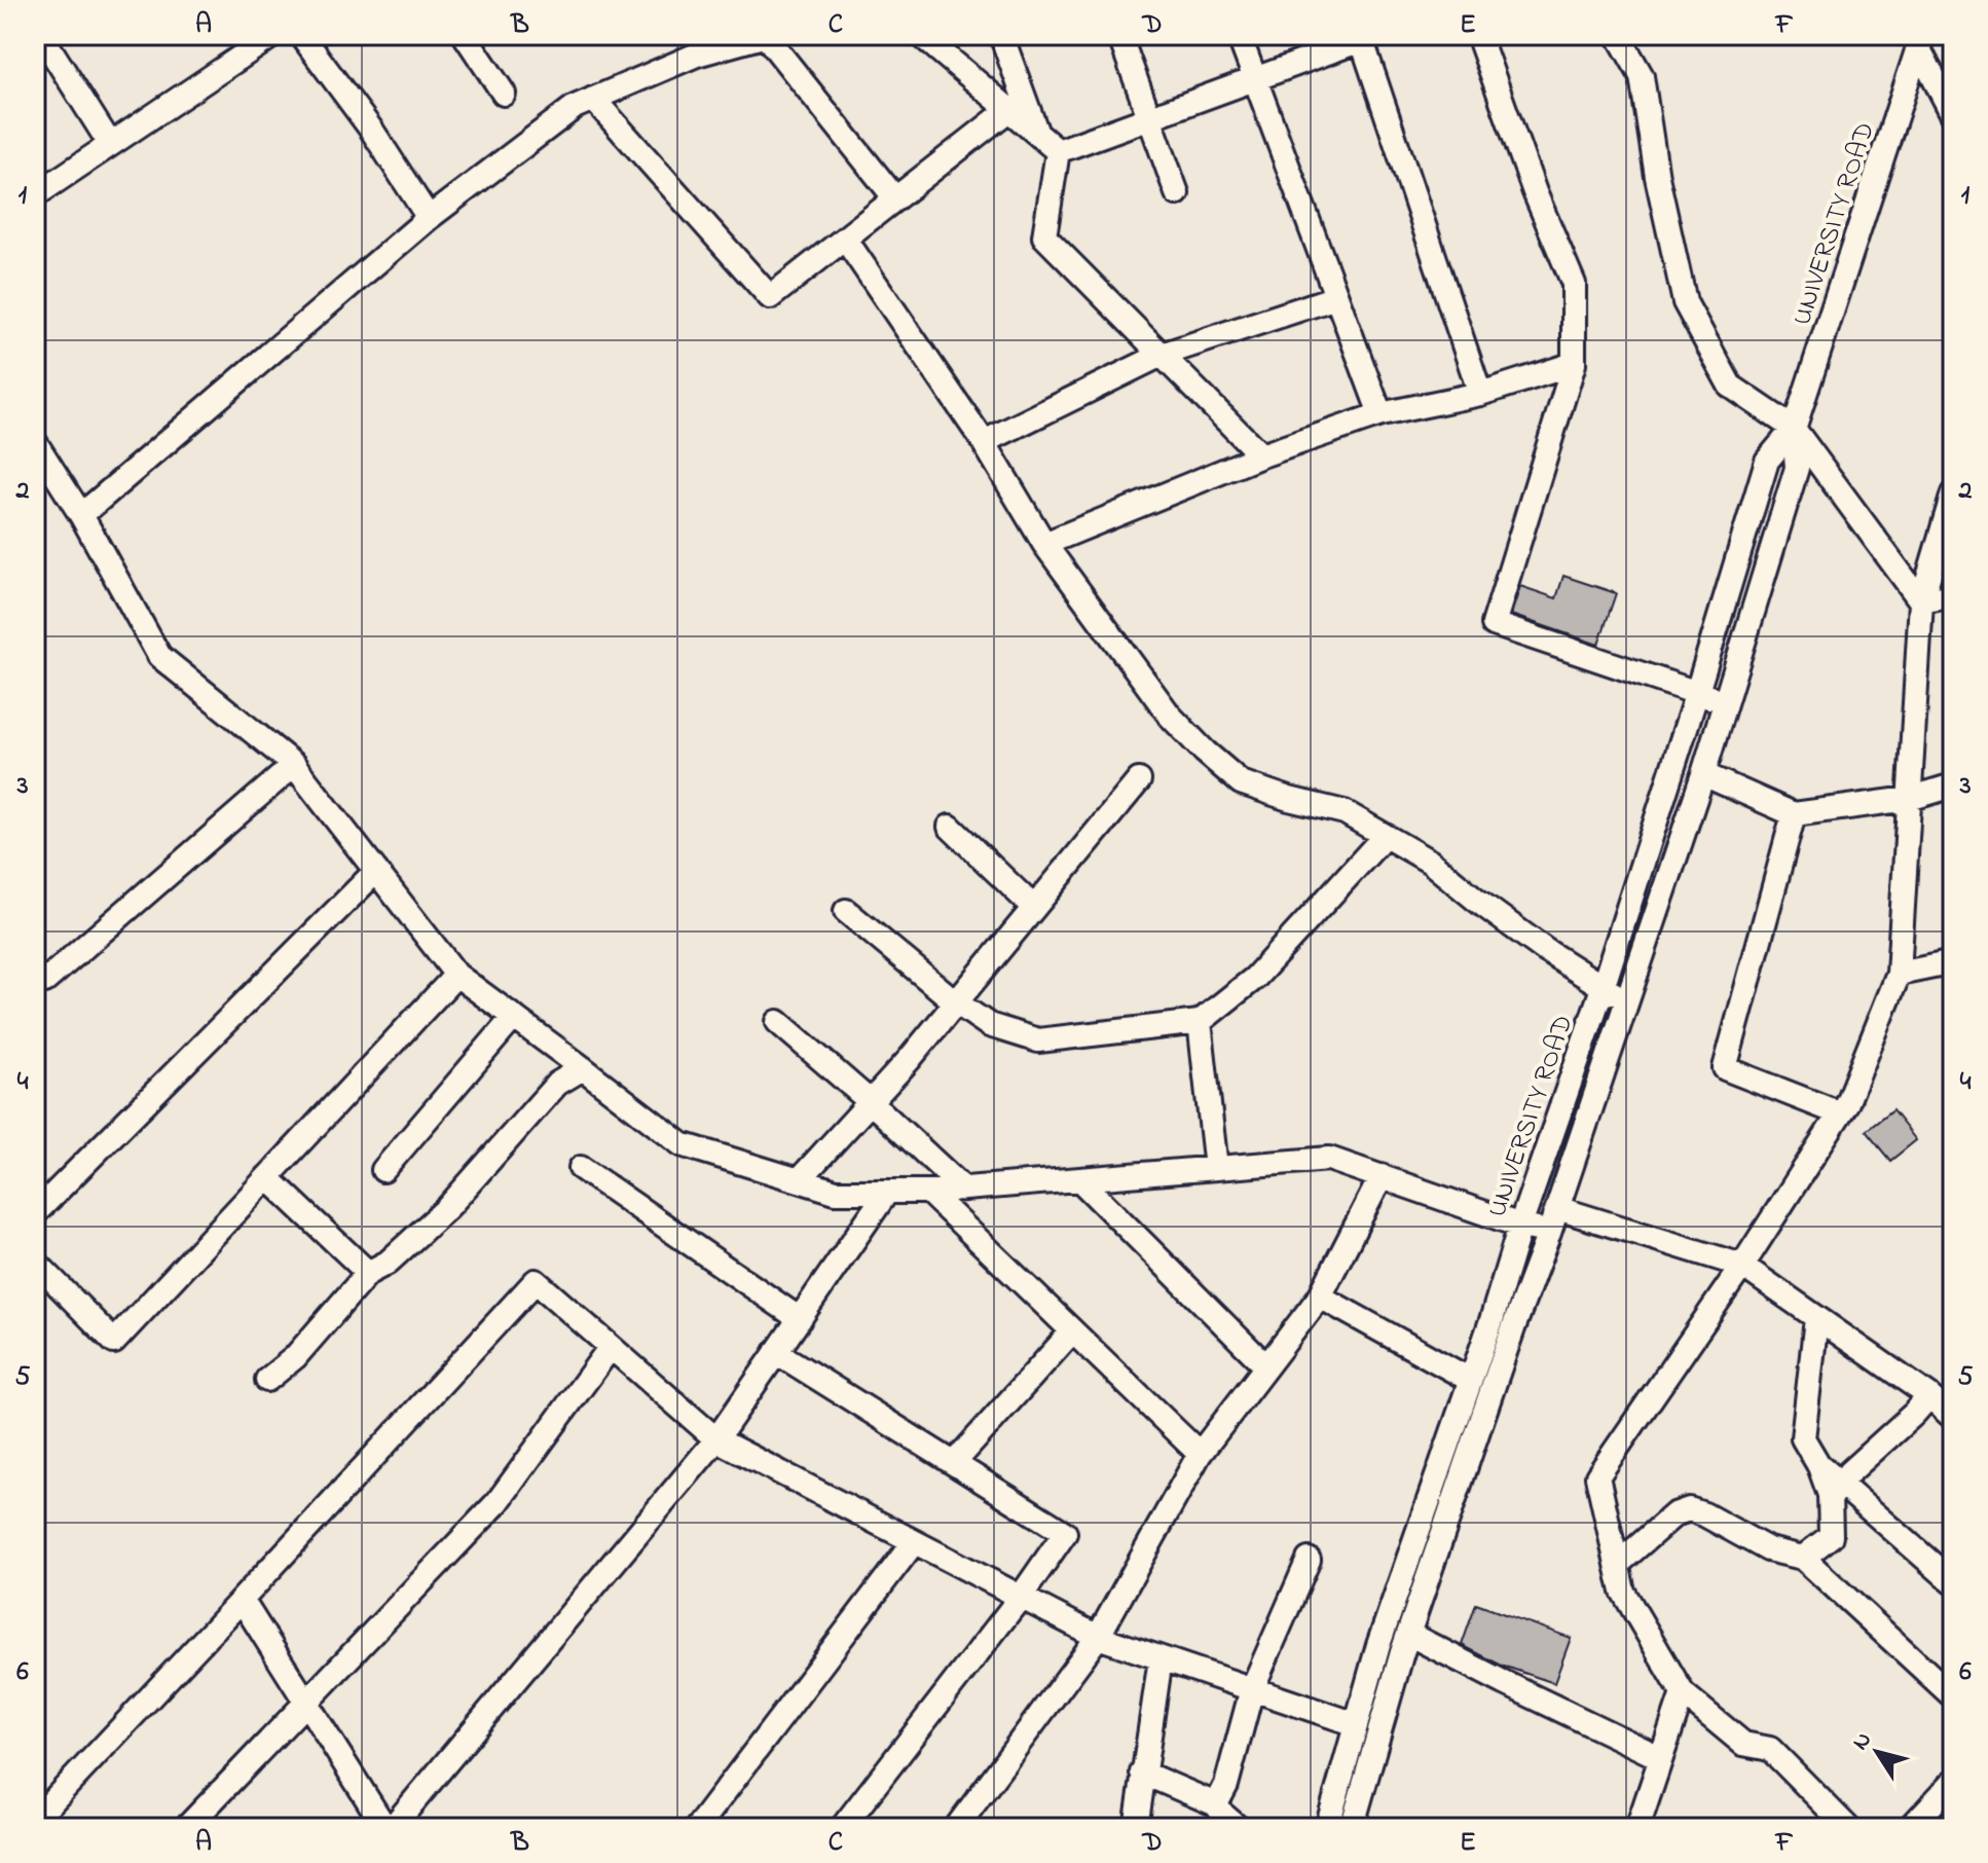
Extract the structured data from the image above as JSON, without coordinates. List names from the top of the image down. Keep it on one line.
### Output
{"streets":{"street":["UNIVERSITY ROAD"]},"north":"top left","grid":{"columns":["A","B","C","D","E","F"],"rows":["1","2","3","4","5","6"]}}
